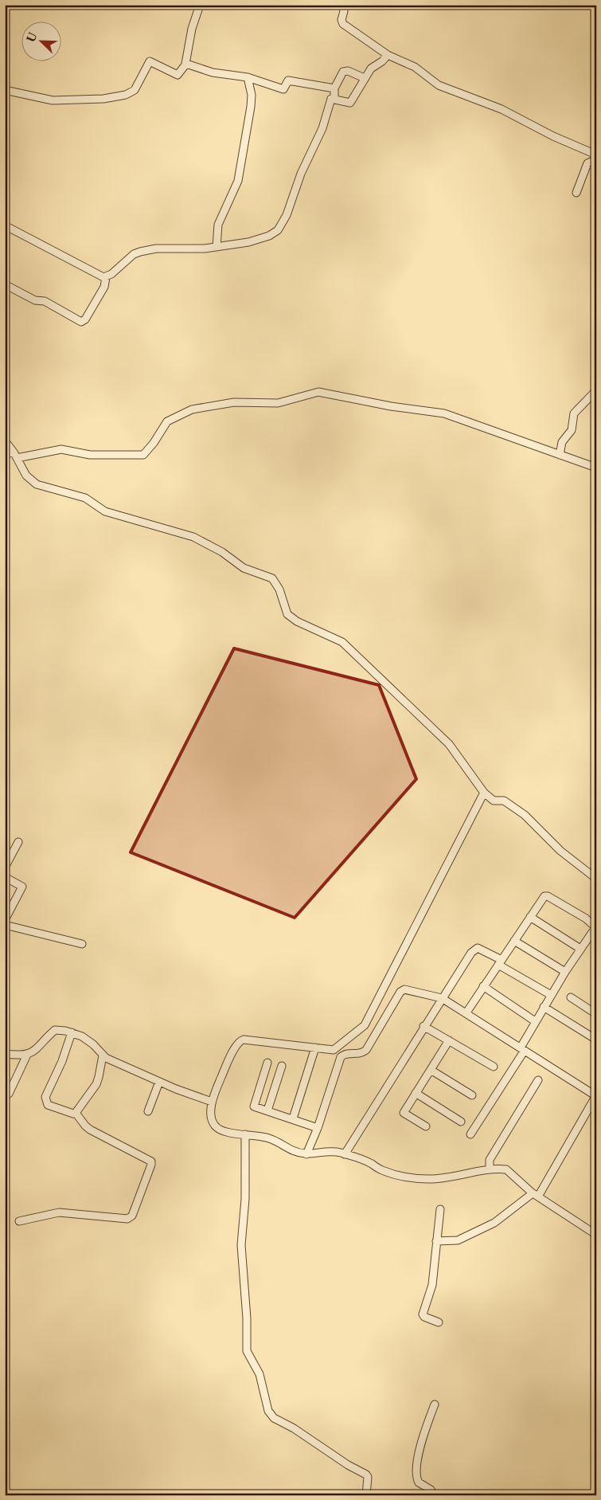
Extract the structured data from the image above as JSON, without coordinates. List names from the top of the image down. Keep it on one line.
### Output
{"north":"top left"}
